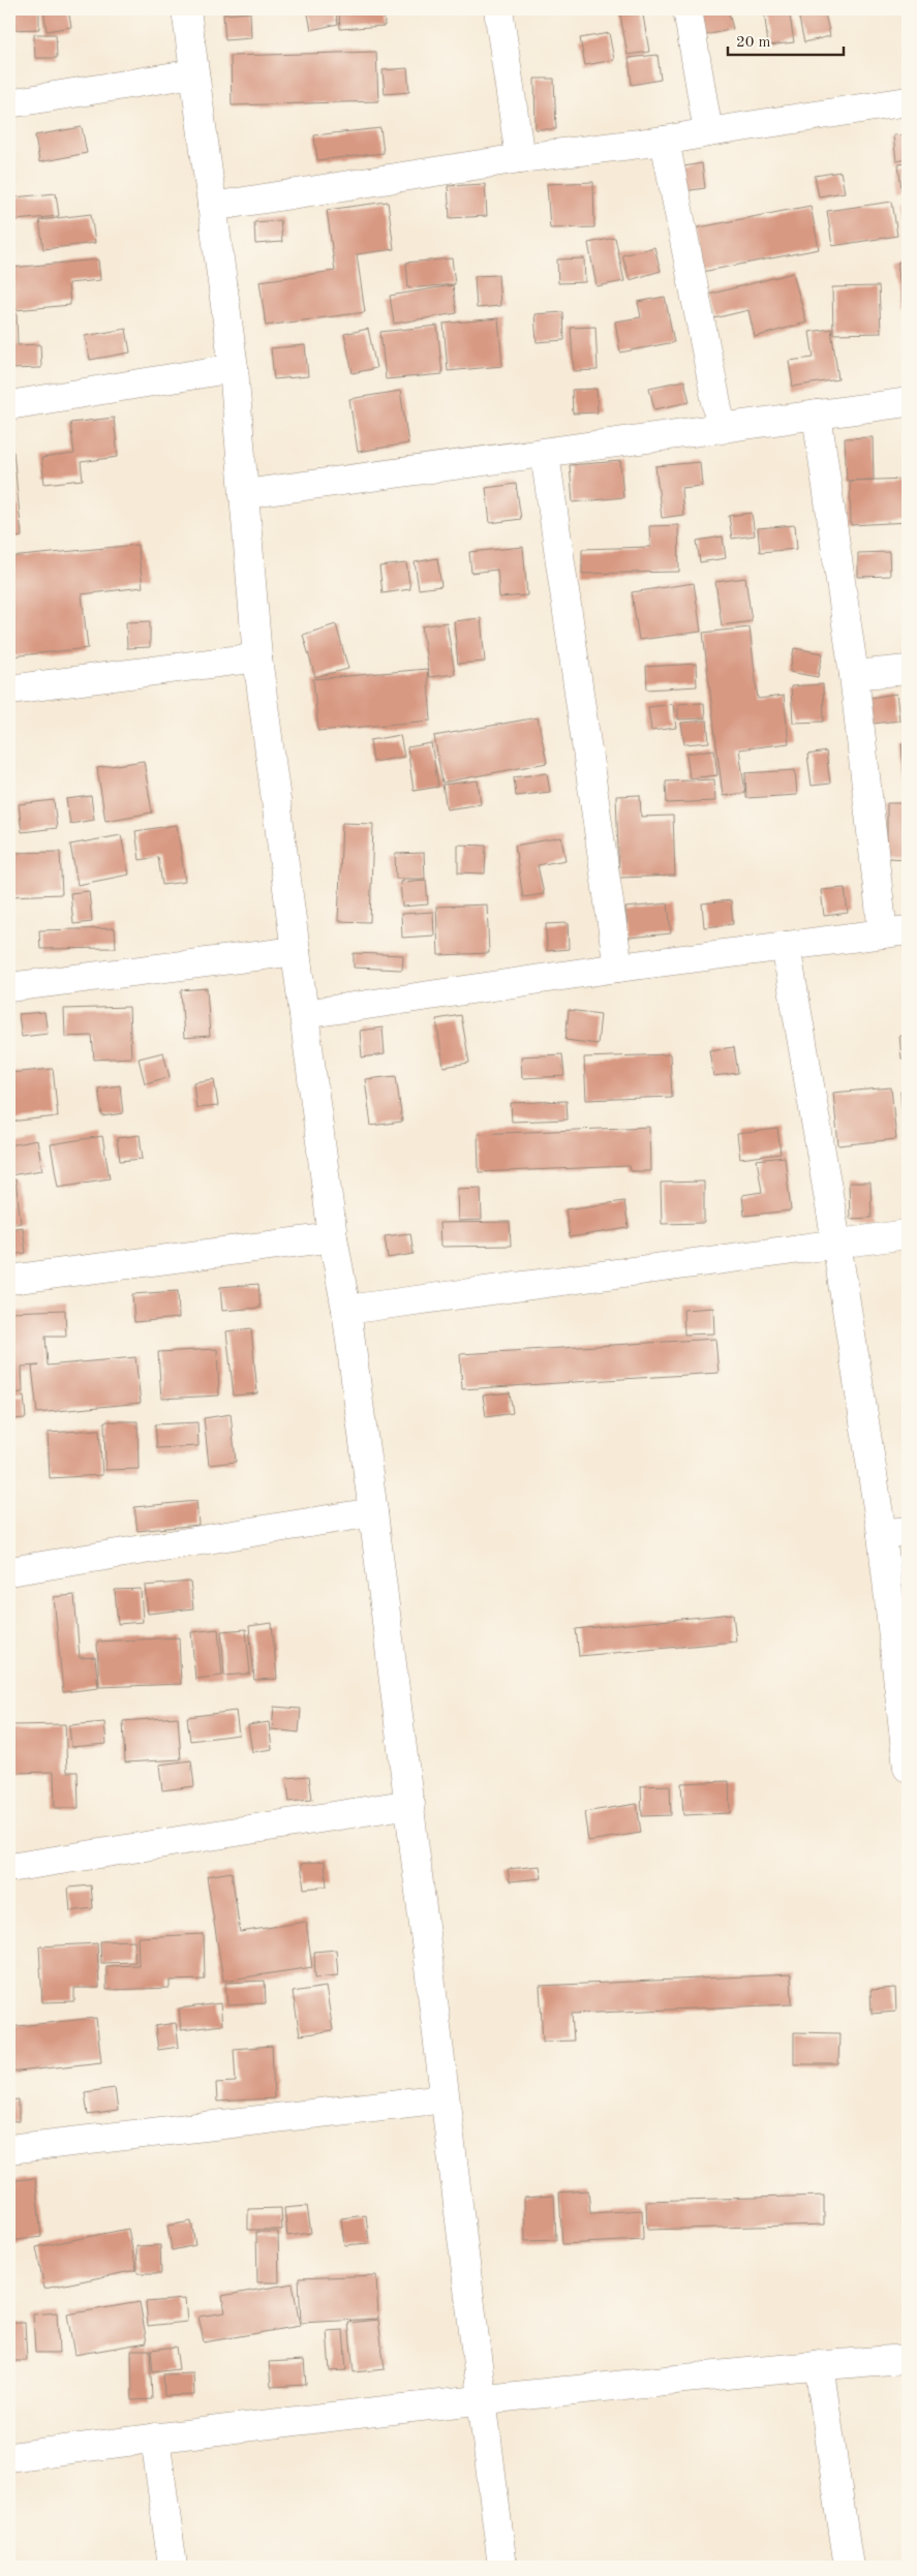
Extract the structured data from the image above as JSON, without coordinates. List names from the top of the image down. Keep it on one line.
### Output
{"scale_bar":"20 m"}
